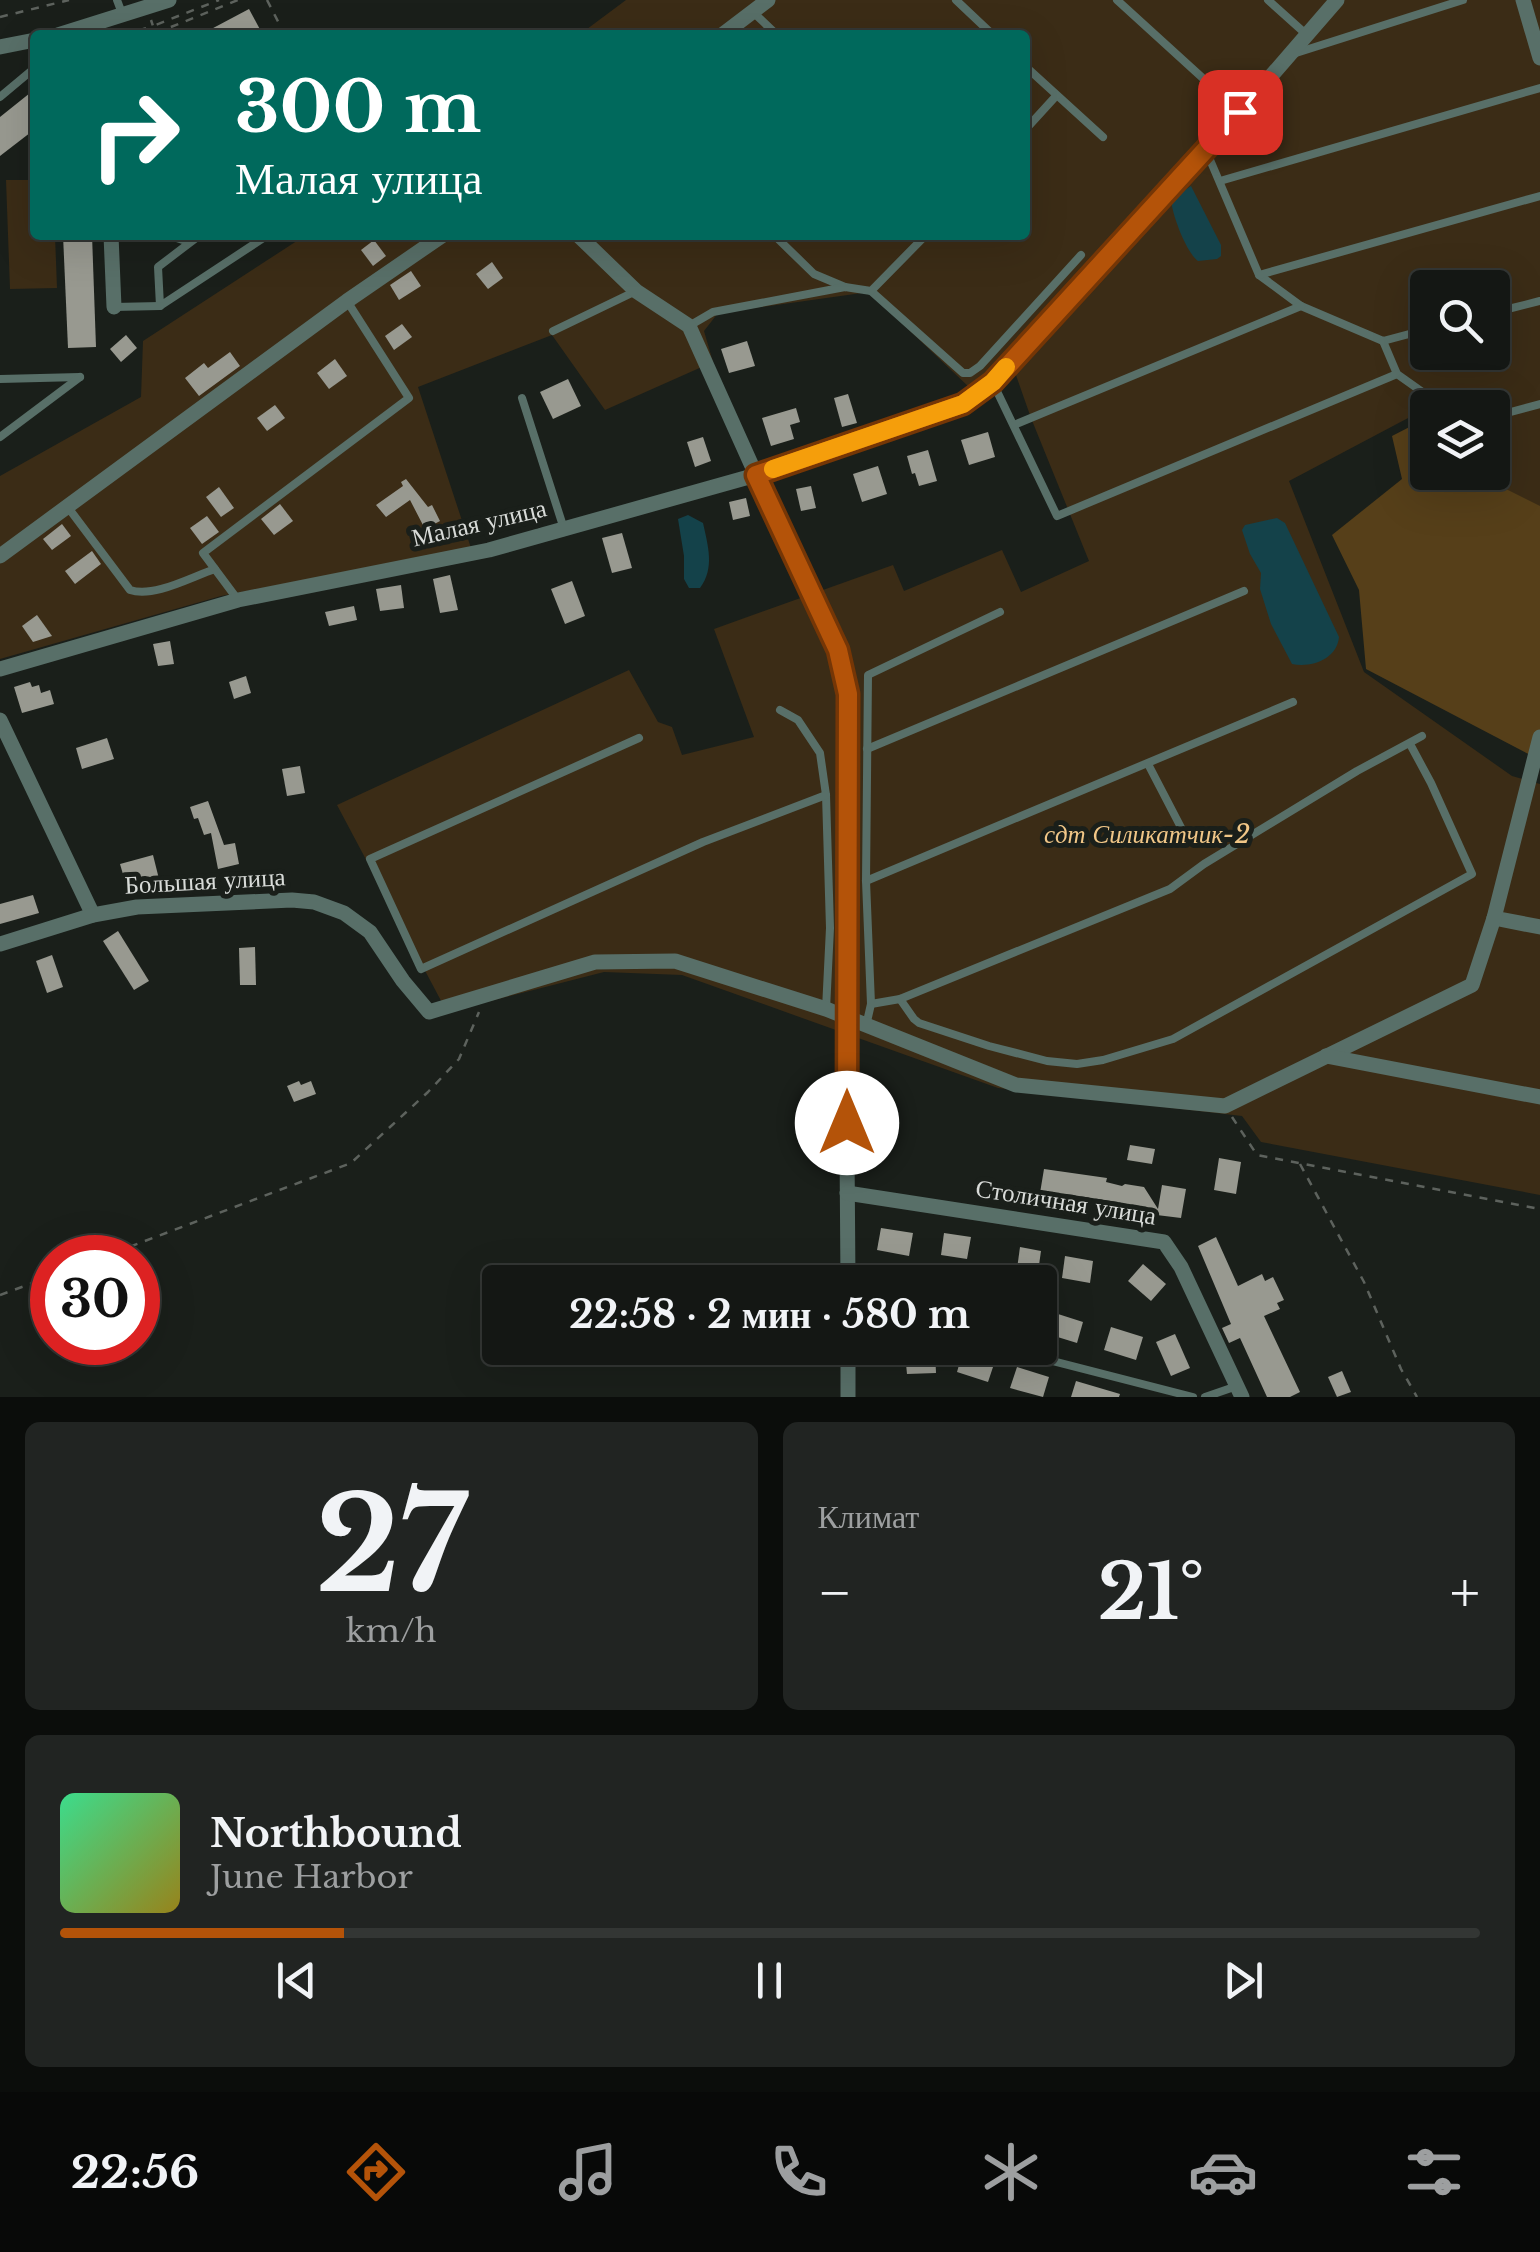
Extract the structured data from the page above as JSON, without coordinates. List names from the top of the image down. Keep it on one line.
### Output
{"streets":{"street":["Малая улица","Большая улица","Столичная улица"]},"parks":["сдт Силикатчик-2"],"page":{"turn":["300 m","Малая улица"],"limit":"30","trip":"22:58 · 2 мин · 580 m","tile":[["27","km/h"],"Климат"],"heat":["−","21°","+"],"song":["Northbound","June Harbor"],"tabs":"22:56"}}
